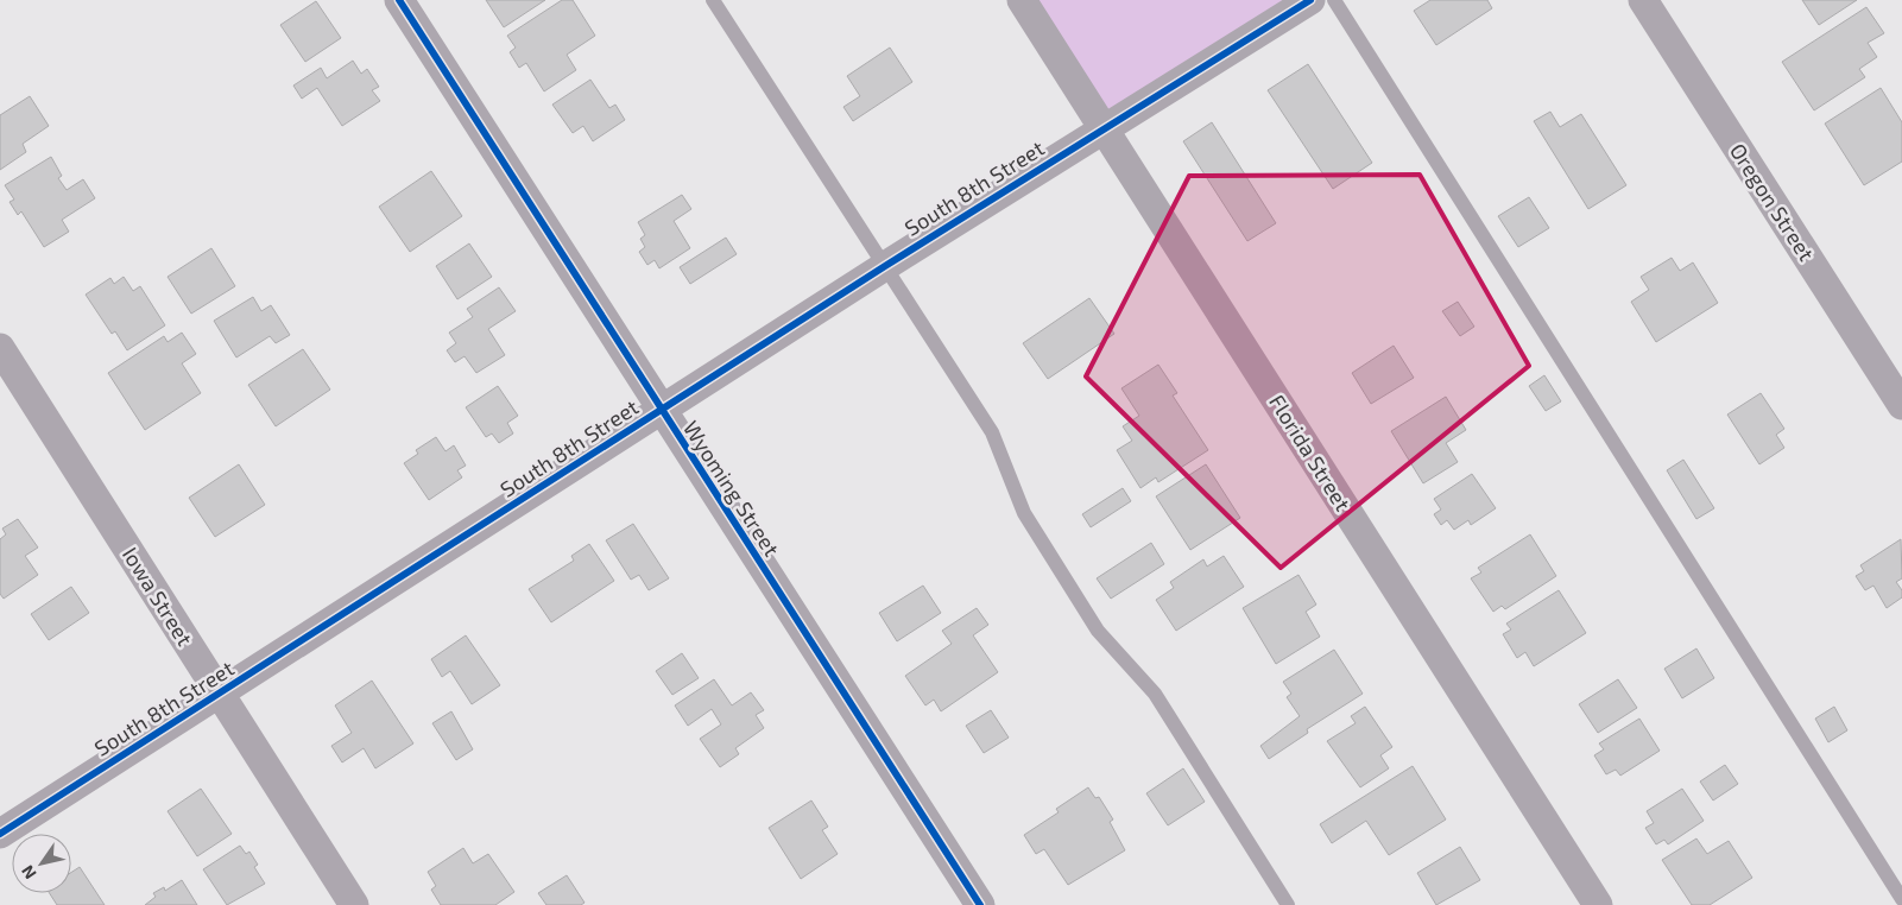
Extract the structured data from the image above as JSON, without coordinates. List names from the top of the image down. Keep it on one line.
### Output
{"streets":{"street":["South 8th Street","Oregon Street","Florida Street","Wyoming Street","Iowa Street"]},"crossings":[["South 8th Street","Florida Street"],["South 8th Street","Wyoming Street"],["South 8th Street","Iowa Street"]],"north":"bottom left"}
